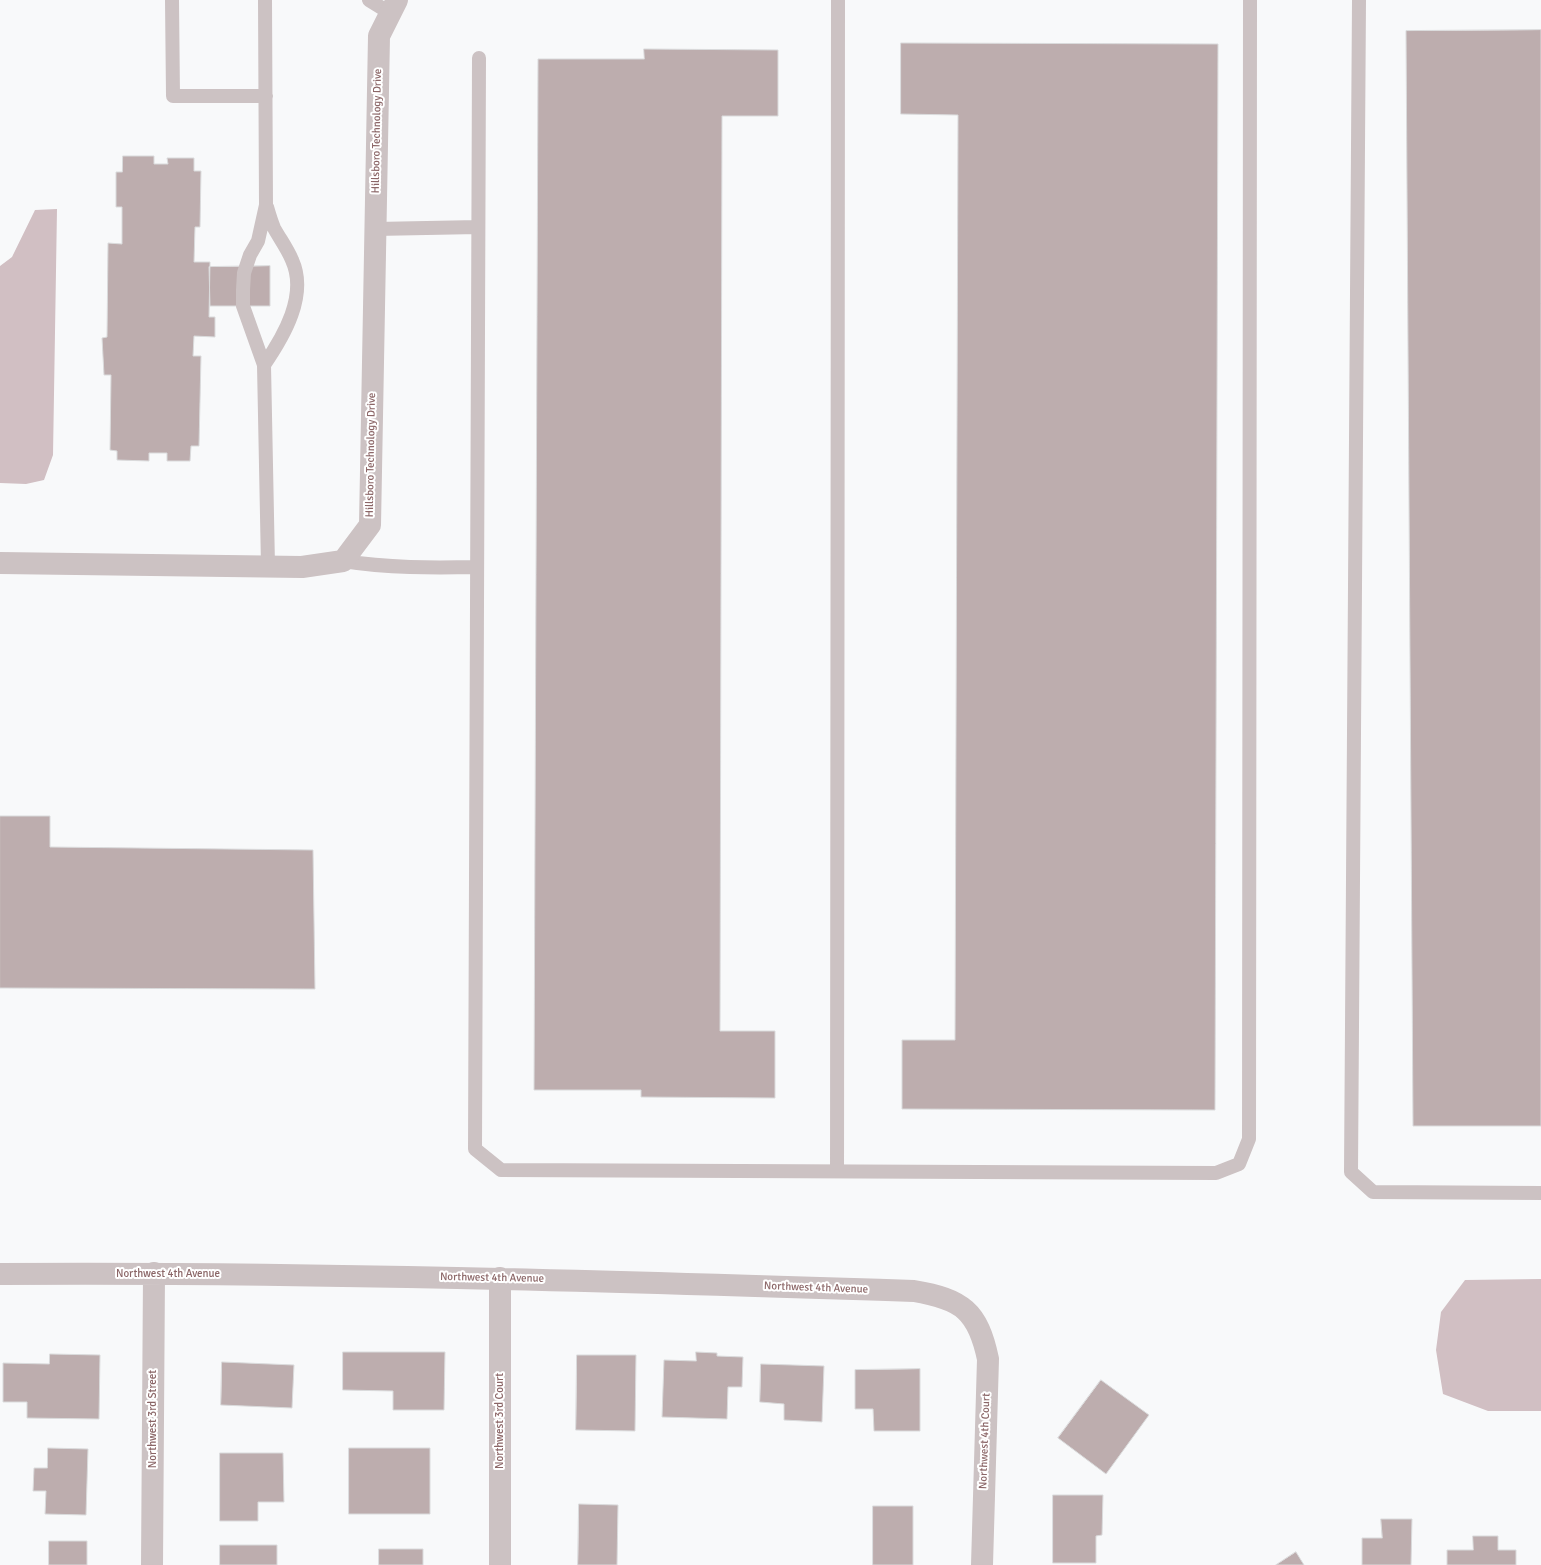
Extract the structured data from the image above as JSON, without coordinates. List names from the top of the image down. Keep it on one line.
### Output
{"streets":{"street":["Hillsboro Technology Drive","Northwest 4th Avenue","Northwest 3rd Street","Northwest 3rd Court","Northwest 4th Court"]},"crossings":[["Northwest 4th Avenue","Northwest 3rd Street"],["Northwest 4th Avenue","Northwest 3rd Court"],["Northwest 4th Avenue","Northwest 4th Court"]]}
